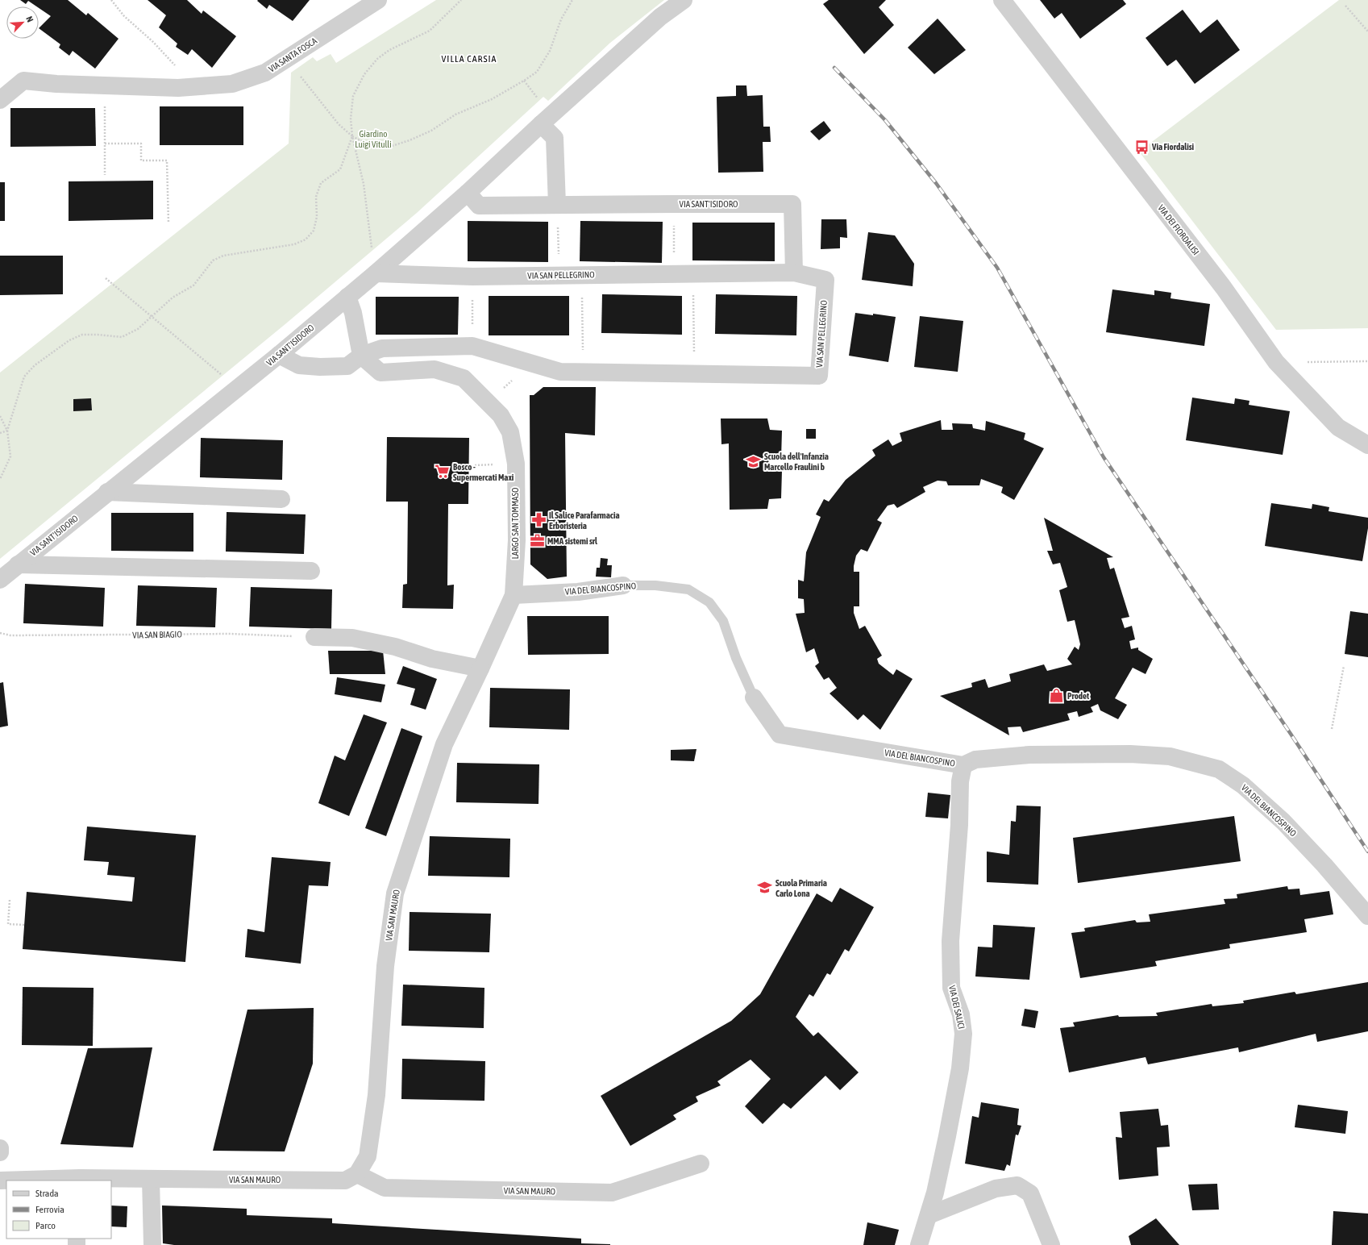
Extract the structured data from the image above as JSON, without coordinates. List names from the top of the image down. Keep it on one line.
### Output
{"streets":{"street":["VIA SANTA FOSCA","VIA SANT'ISIDORO","VIA DEI FIORDALISI","VIA SAN PELLEGRINO","LARGO SAN TOMMASO","VIA DEL BIANCOSPINO","VIA SAN MAURO","VIA DEI SALICI"],"path":["VIA SAN BIAGIO"]},"crossings":[["VIA SANT'ISIDORO","VIA SAN PELLEGRINO"],["VIA SAN PELLEGRINO","LARGO SAN TOMMASO"],["LARGO SAN TOMMASO","VIA DEL BIANCOSPINO"],["LARGO SAN TOMMASO","VIA SAN MAURO"],["VIA DEL BIANCOSPINO","VIA DEI SALICI"]],"districts":["VILLA CARSIA"],"parks":["Giardino Luigi Vitulli"],"places":{"bus stop":["Via Fiordalisi"],"school or university":["Scuola dell'Infanzia Marcello Fraulini b","Scuola Primaria Carlo Lona"],"supermarket":["Bosco - Supermercati Maxi"],"pharmacy":["Il Salice Parafarmacia Erboristeria"],"office":["MMA sistemi srl"],"shop":["Prodet"]},"legend":["Strada","Ferrovia","Parco"],"north":"top right"}
